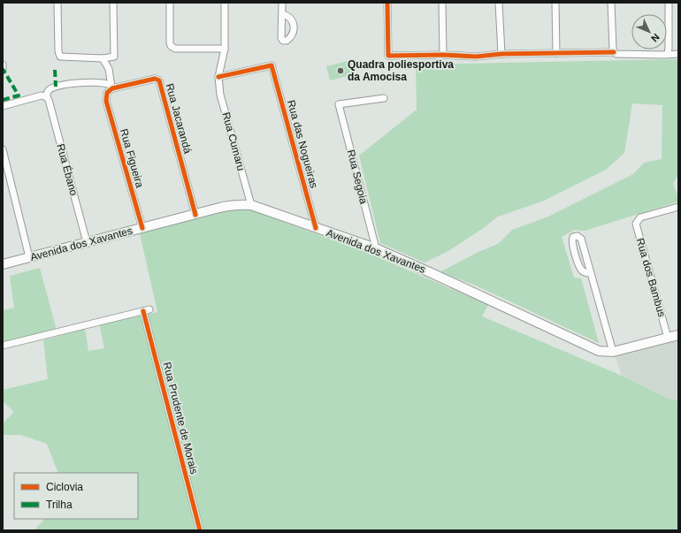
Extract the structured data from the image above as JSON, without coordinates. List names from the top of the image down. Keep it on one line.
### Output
{"streets":{"main road":["Avenida dos Xavantes"],"street":["Rua Jacarandá","Rua Cumaru","Rua das Nogueiras","Rua Figueira","Rua Ébano","Rua Segoia","Rua dos Bambus","Rua Prudente de Morais"]},"crossings":[["Rua Jacarandá","Rua Figueira"],["Rua Jacarandá","Avenida dos Xavantes"],["Rua Cumaru","Rua das Nogueiras"],["Rua Cumaru","Avenida dos Xavantes"],["Rua das Nogueiras","Avenida dos Xavantes"],["Rua Figueira","Avenida dos Xavantes"],["Rua Ébano","Avenida dos Xavantes"],["Rua Segoia","Avenida dos Xavantes"],["Avenida dos Xavantes","Rua dos Bambus"]],"places":["Quadra poliesportiva da Amocisa"],"legend":["Ciclovia","Trilha"],"north":"bottom right"}
